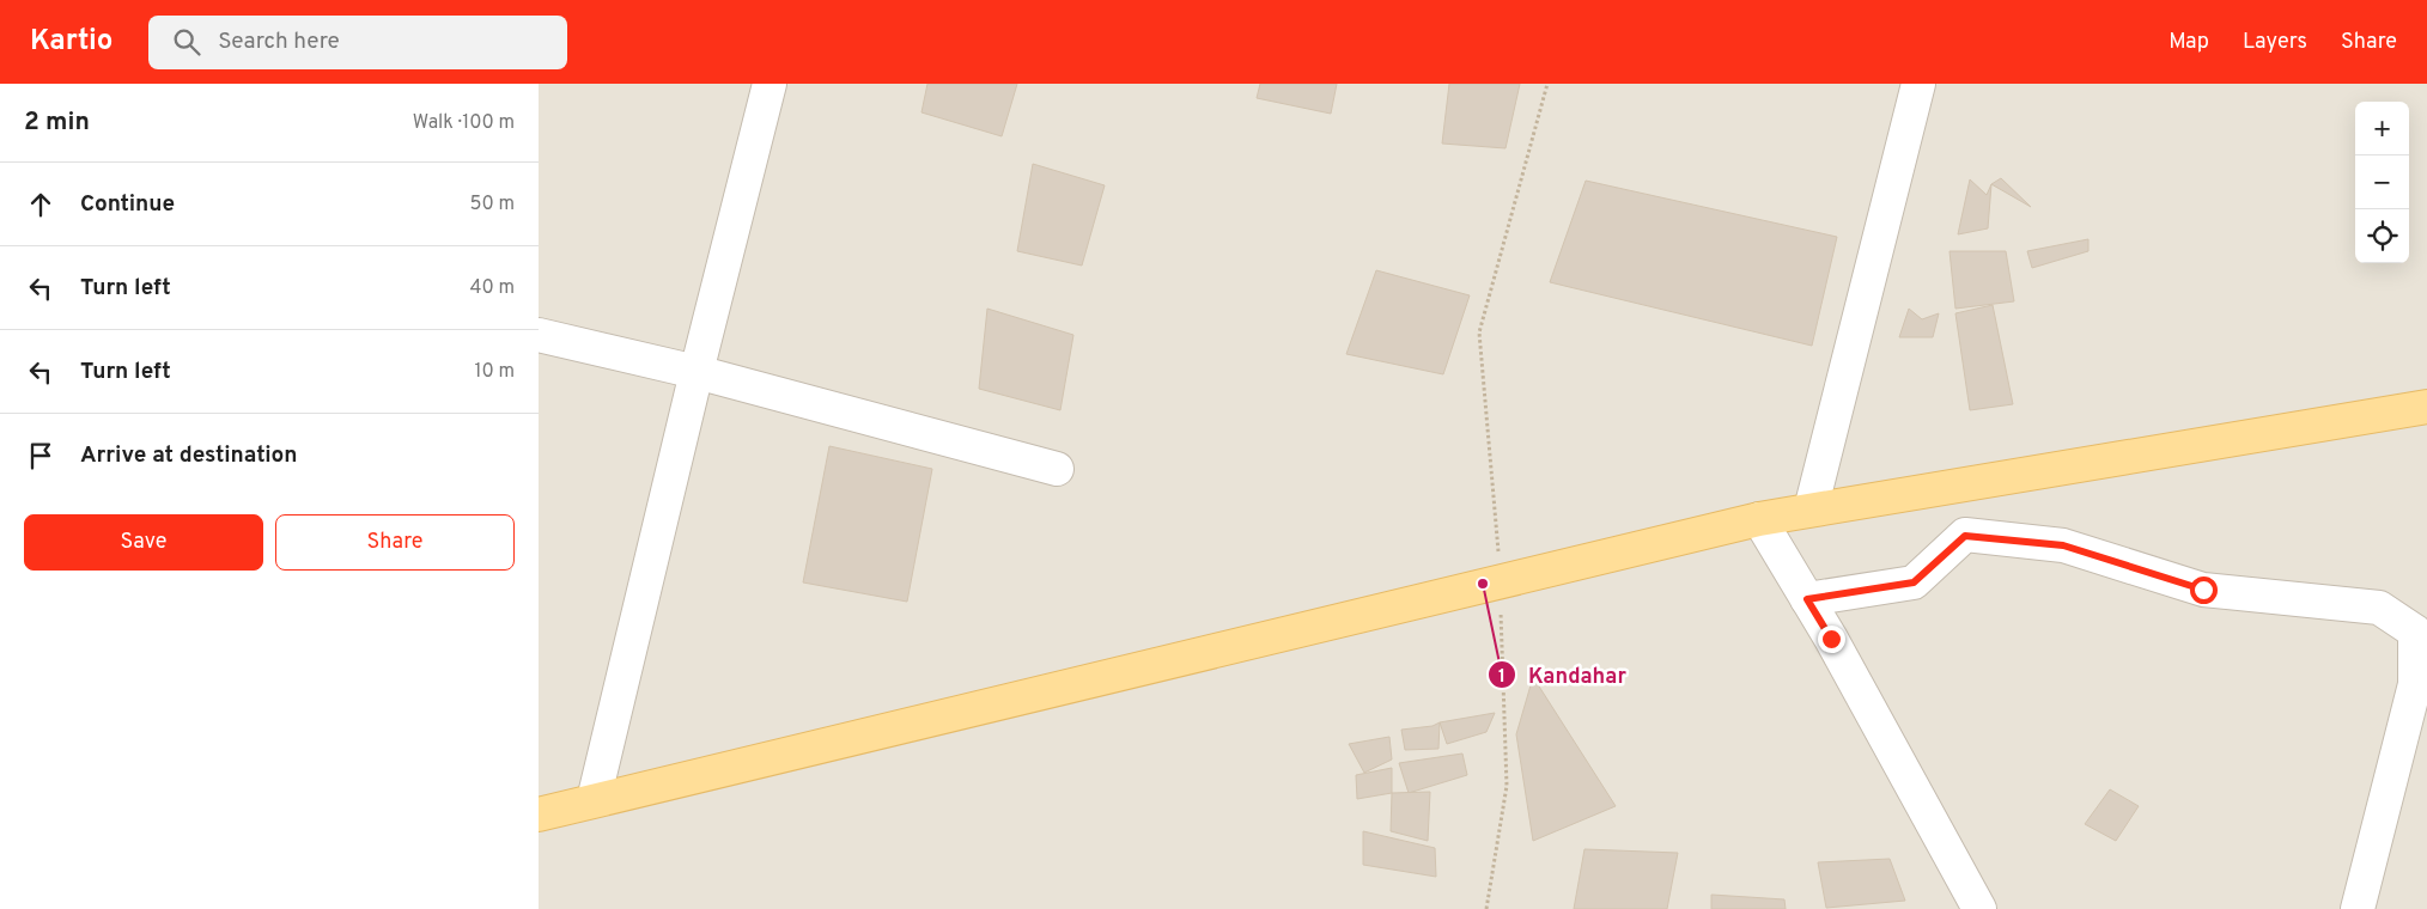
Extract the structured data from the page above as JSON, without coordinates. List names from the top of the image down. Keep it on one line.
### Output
{"places":["Kandahar"],"page":{"header":"Kartio","search":"Search here","nav":["Map","Layers","Share"],"heading":["2 min","Walk · 100 m"],"map_buttons":["+","−"],"list":[["Continue","50 m"],["Turn left","40 m"],["Turn left","10 m"],"Arrive at destination"],"buttons":["Save","Share"]}}
